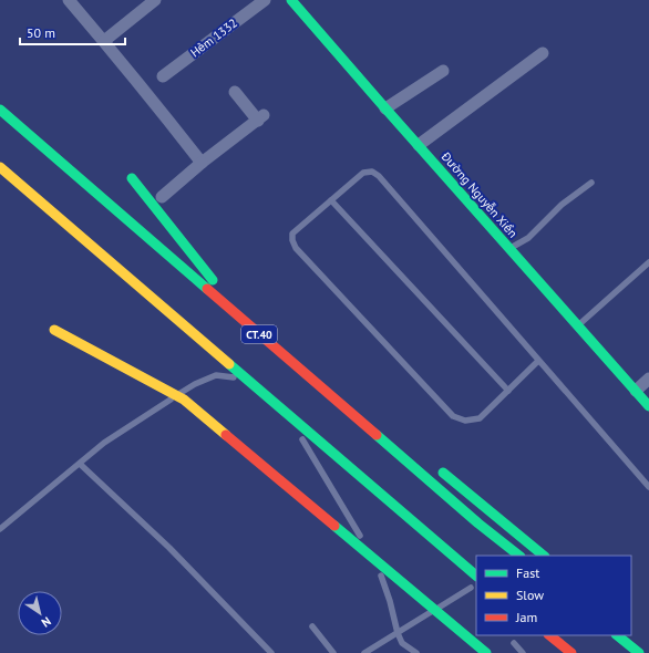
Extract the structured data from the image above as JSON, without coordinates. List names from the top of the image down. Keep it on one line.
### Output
{"streets":{"main road":["Đường Nguyễn Xiển","CT.40"],"street":["Hẻm 1332"]},"legend":["Fast","Slow","Jam"],"scale_bar":"50 m","north":"bottom right"}
